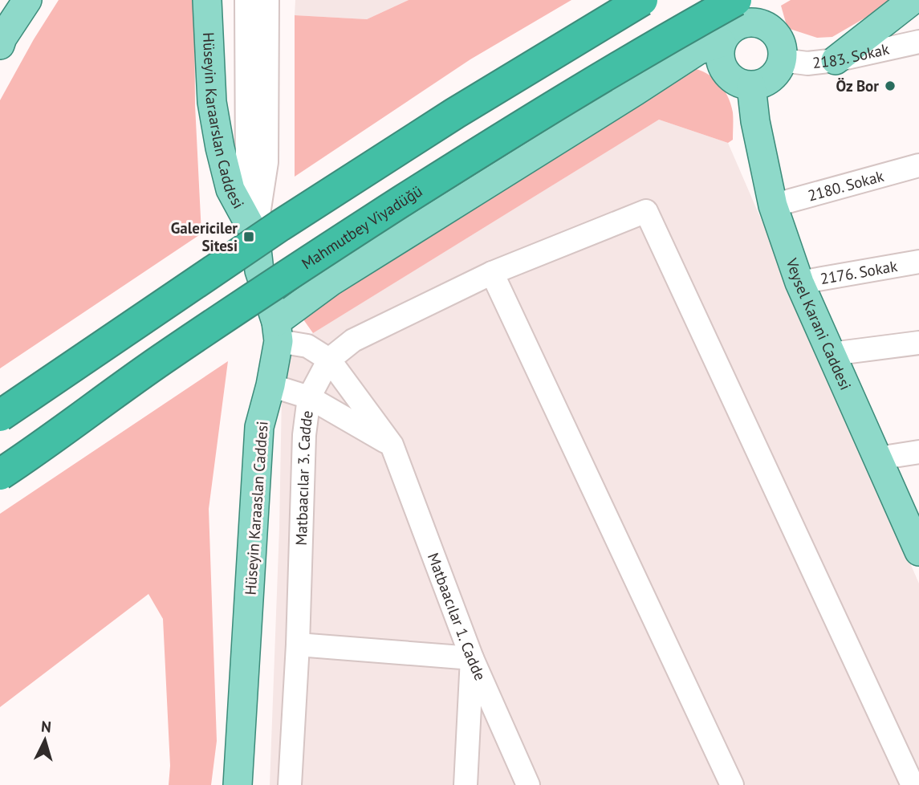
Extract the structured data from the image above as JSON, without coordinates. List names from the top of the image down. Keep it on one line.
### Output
{"streets":{"highway":["Mahmutbey Viyadüğü"],"main road":["Hüseyin Karaarslan Caddesi","Veysel Karani Caddesi","Hüseyin Karaaslan Caddesi"],"street":["2183. Sokak","2180. Sokak","2176. Sokak","Matbaacılar 3. Cadde","Matbaacılar 1. Cadde"]},"crossings":[["2183. Sokak","Mahmutbey Viyadüğü"],["2183. Sokak","Veysel Karani Caddesi"],["Hüseyin Karaarslan Caddesi","Hüseyin Karaaslan Caddesi"],["2180. Sokak","Veysel Karani Caddesi"],["Mahmutbey Viyadüğü","Veysel Karani Caddesi"],["2176. Sokak","Veysel Karani Caddesi"],["Matbaacılar 3. Cadde","Matbaacılar 1. Cadde"],["Hüseyin Karaaslan Caddesi","Matbaacılar 1. Cadde"]],"places":{"other":["Öz Bor"],"transit":["Galericiler Sitesi"]},"north":"top"}
